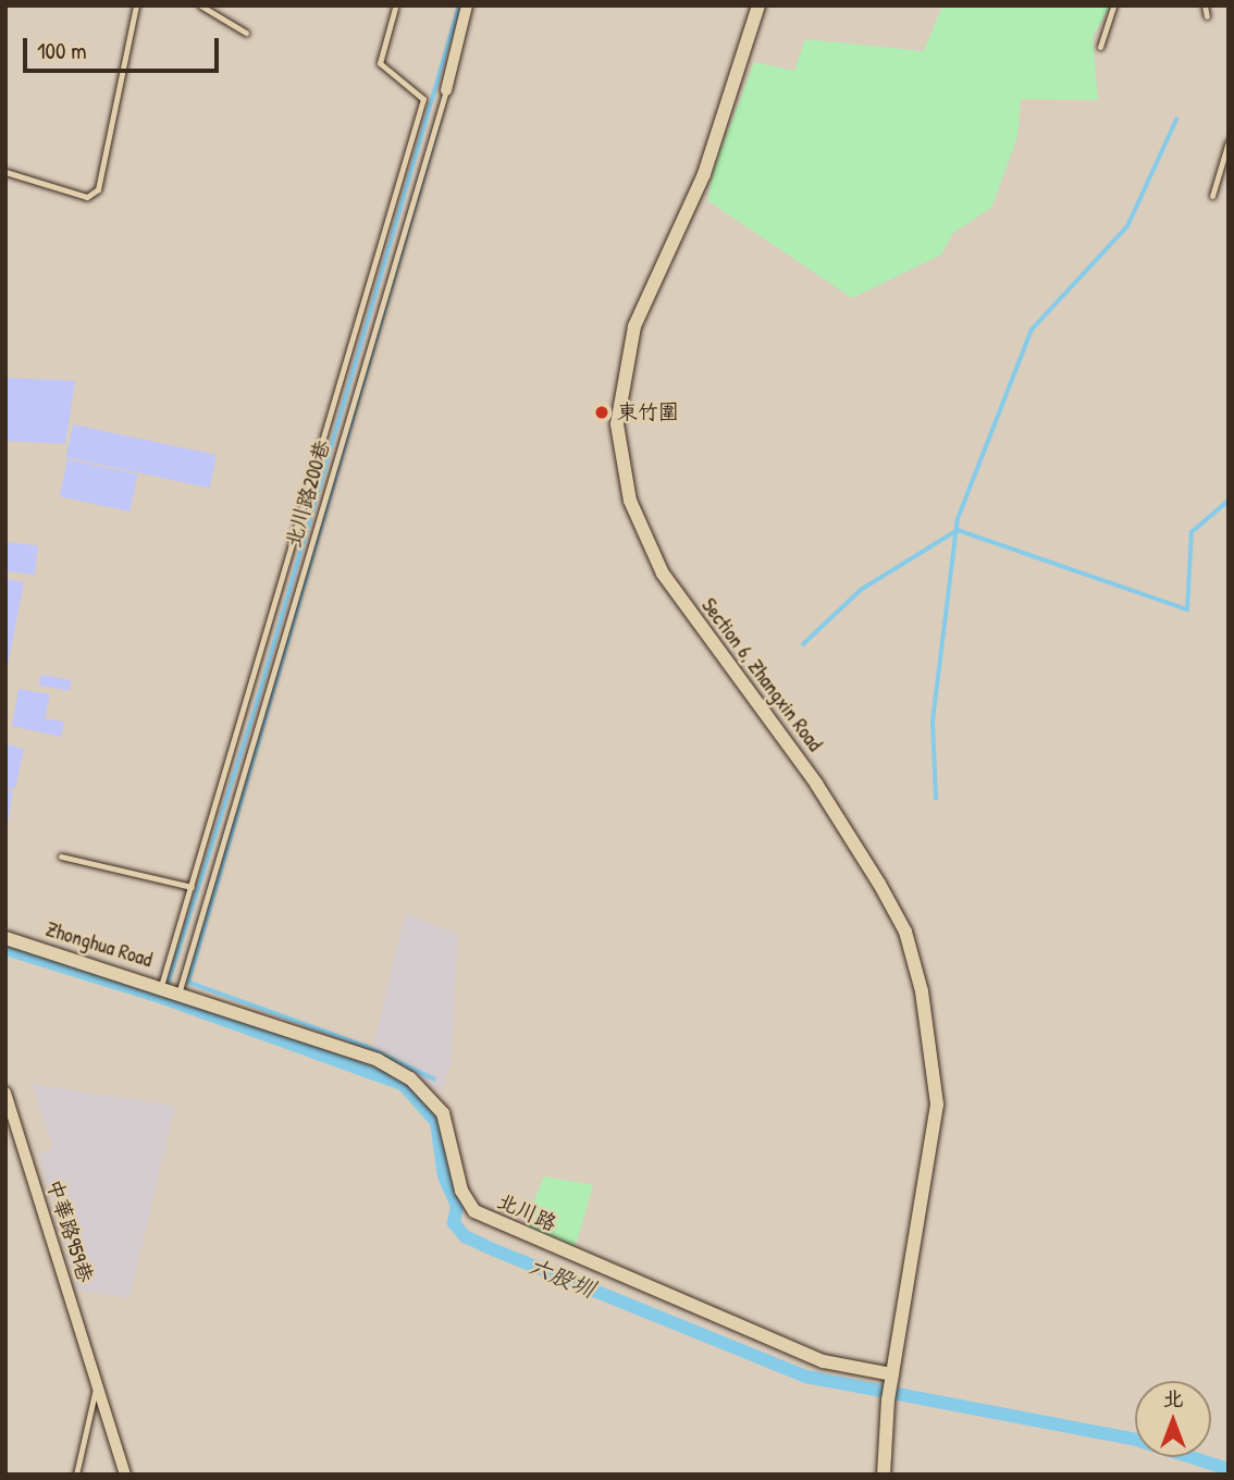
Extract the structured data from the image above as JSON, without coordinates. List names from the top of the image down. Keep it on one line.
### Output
{"streets":{"street":["北川路200巷","Section 6, Zhangxin Road","Zhonghua Road","北川路","中華路959巷"]},"crossings":[["北川路200巷","Zhonghua Road"],["北川路200巷","北川路"],["Section 6, Zhangxin Road","北川路"],["Zhonghua Road","北川路"]],"water":["六股圳"],"places":["東竹圍"],"scale_bar":"100 m","north":"top"}
